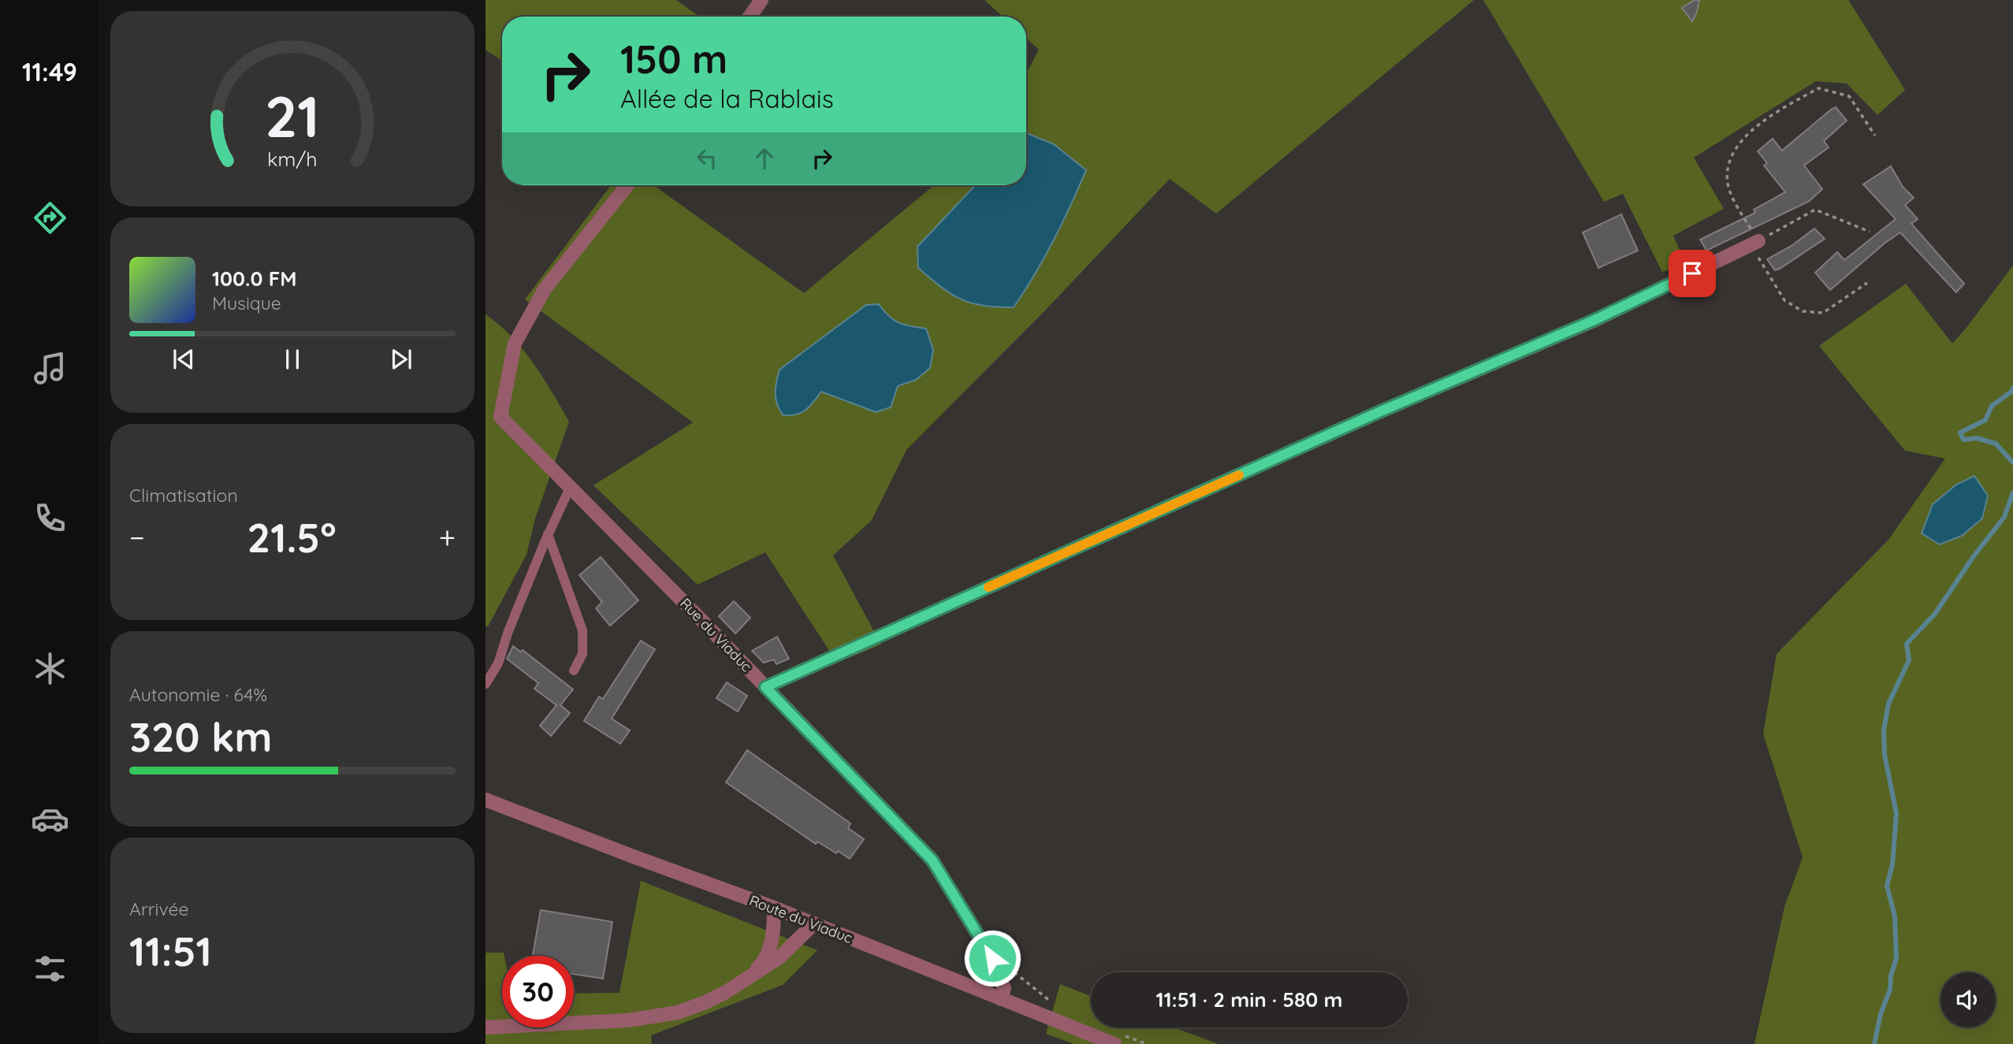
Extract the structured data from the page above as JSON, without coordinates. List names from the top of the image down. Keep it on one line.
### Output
{"streets":{"street":["Rue du Viaduc","Route du Viaduc"]},"crossings":[["Rue du Viaduc","Route du Viaduc"]],"page":{"tabs":"11:49","turn":["150 m","Allée de la Rablais"],"song":["100.0 FM","Musique"],"tile":["Climatisation",["Autonomie · 64%","320 km"],["Arrivée","11:51"]],"heat":["−","21.5°","+"],"limit":"30","trip":"11:51 · 2 min · 580 m","gauge":["21","km/h"]}}
